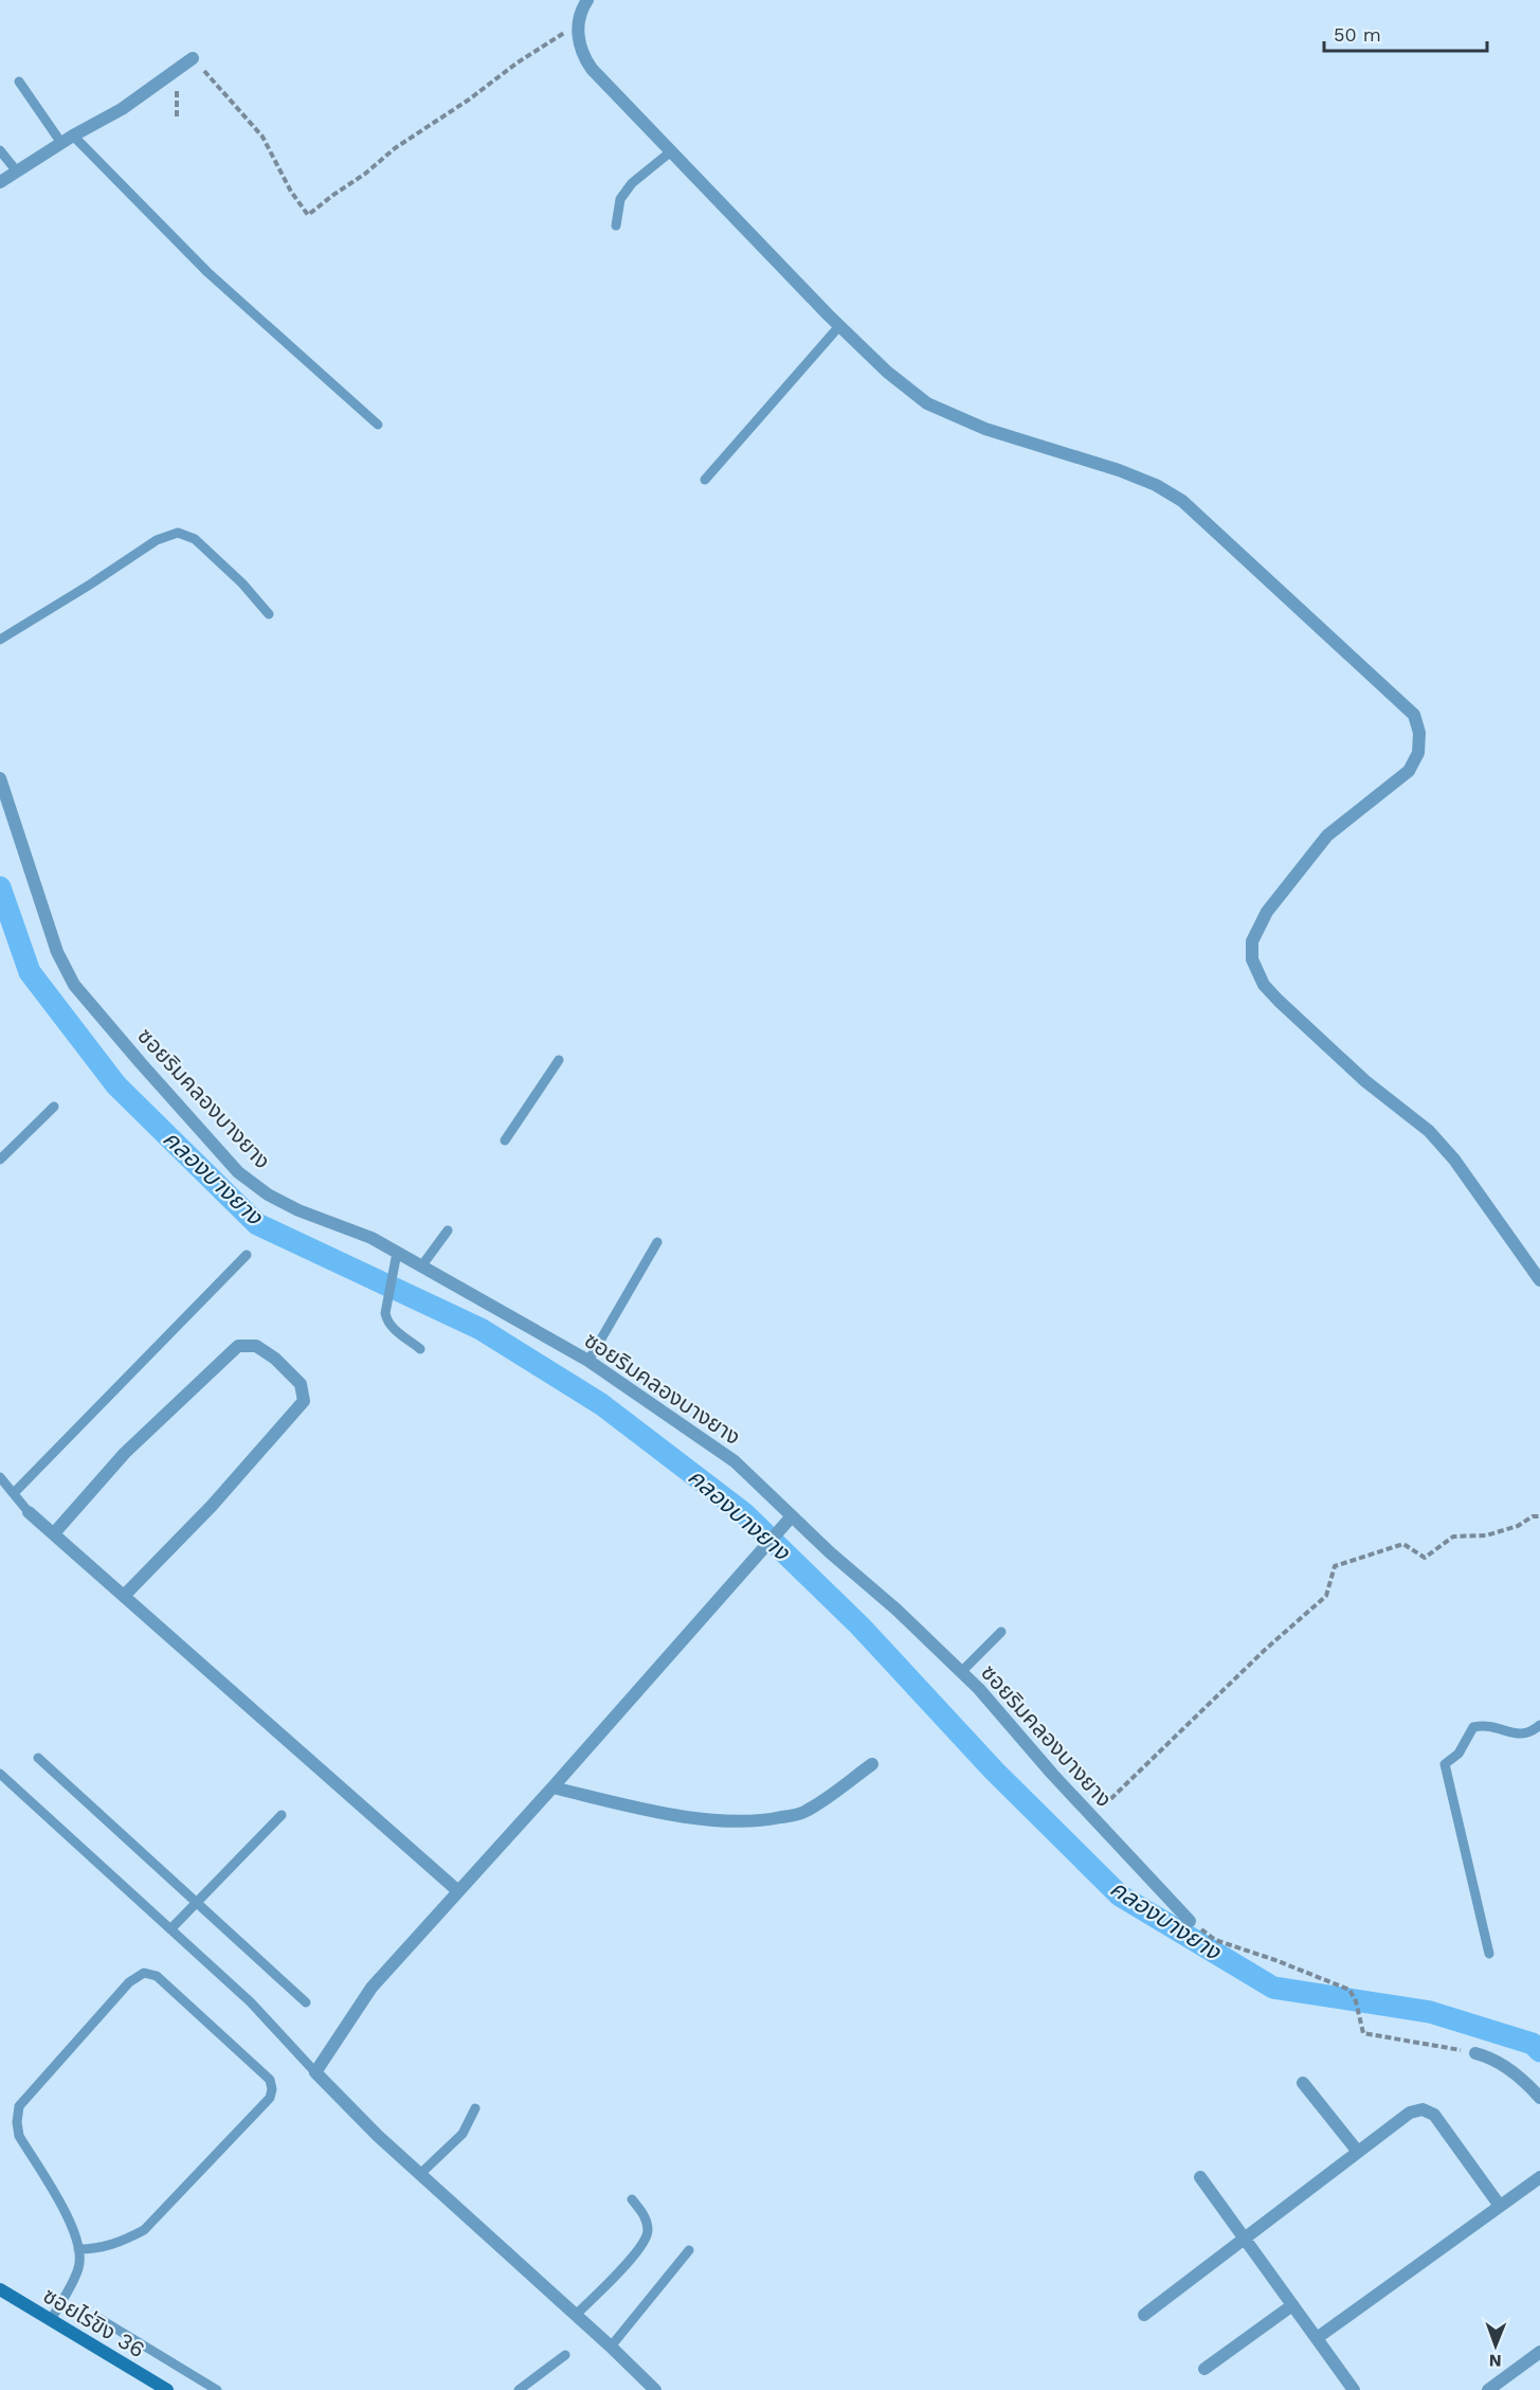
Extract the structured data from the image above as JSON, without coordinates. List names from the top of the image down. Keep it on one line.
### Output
{"streets":{"street":["ซอยริมคลองบางยาง","ซอยไร่ขิง 36"]},"water":["คลองบางยาง"],"scale_bar":"50 m","north":"bottom"}
